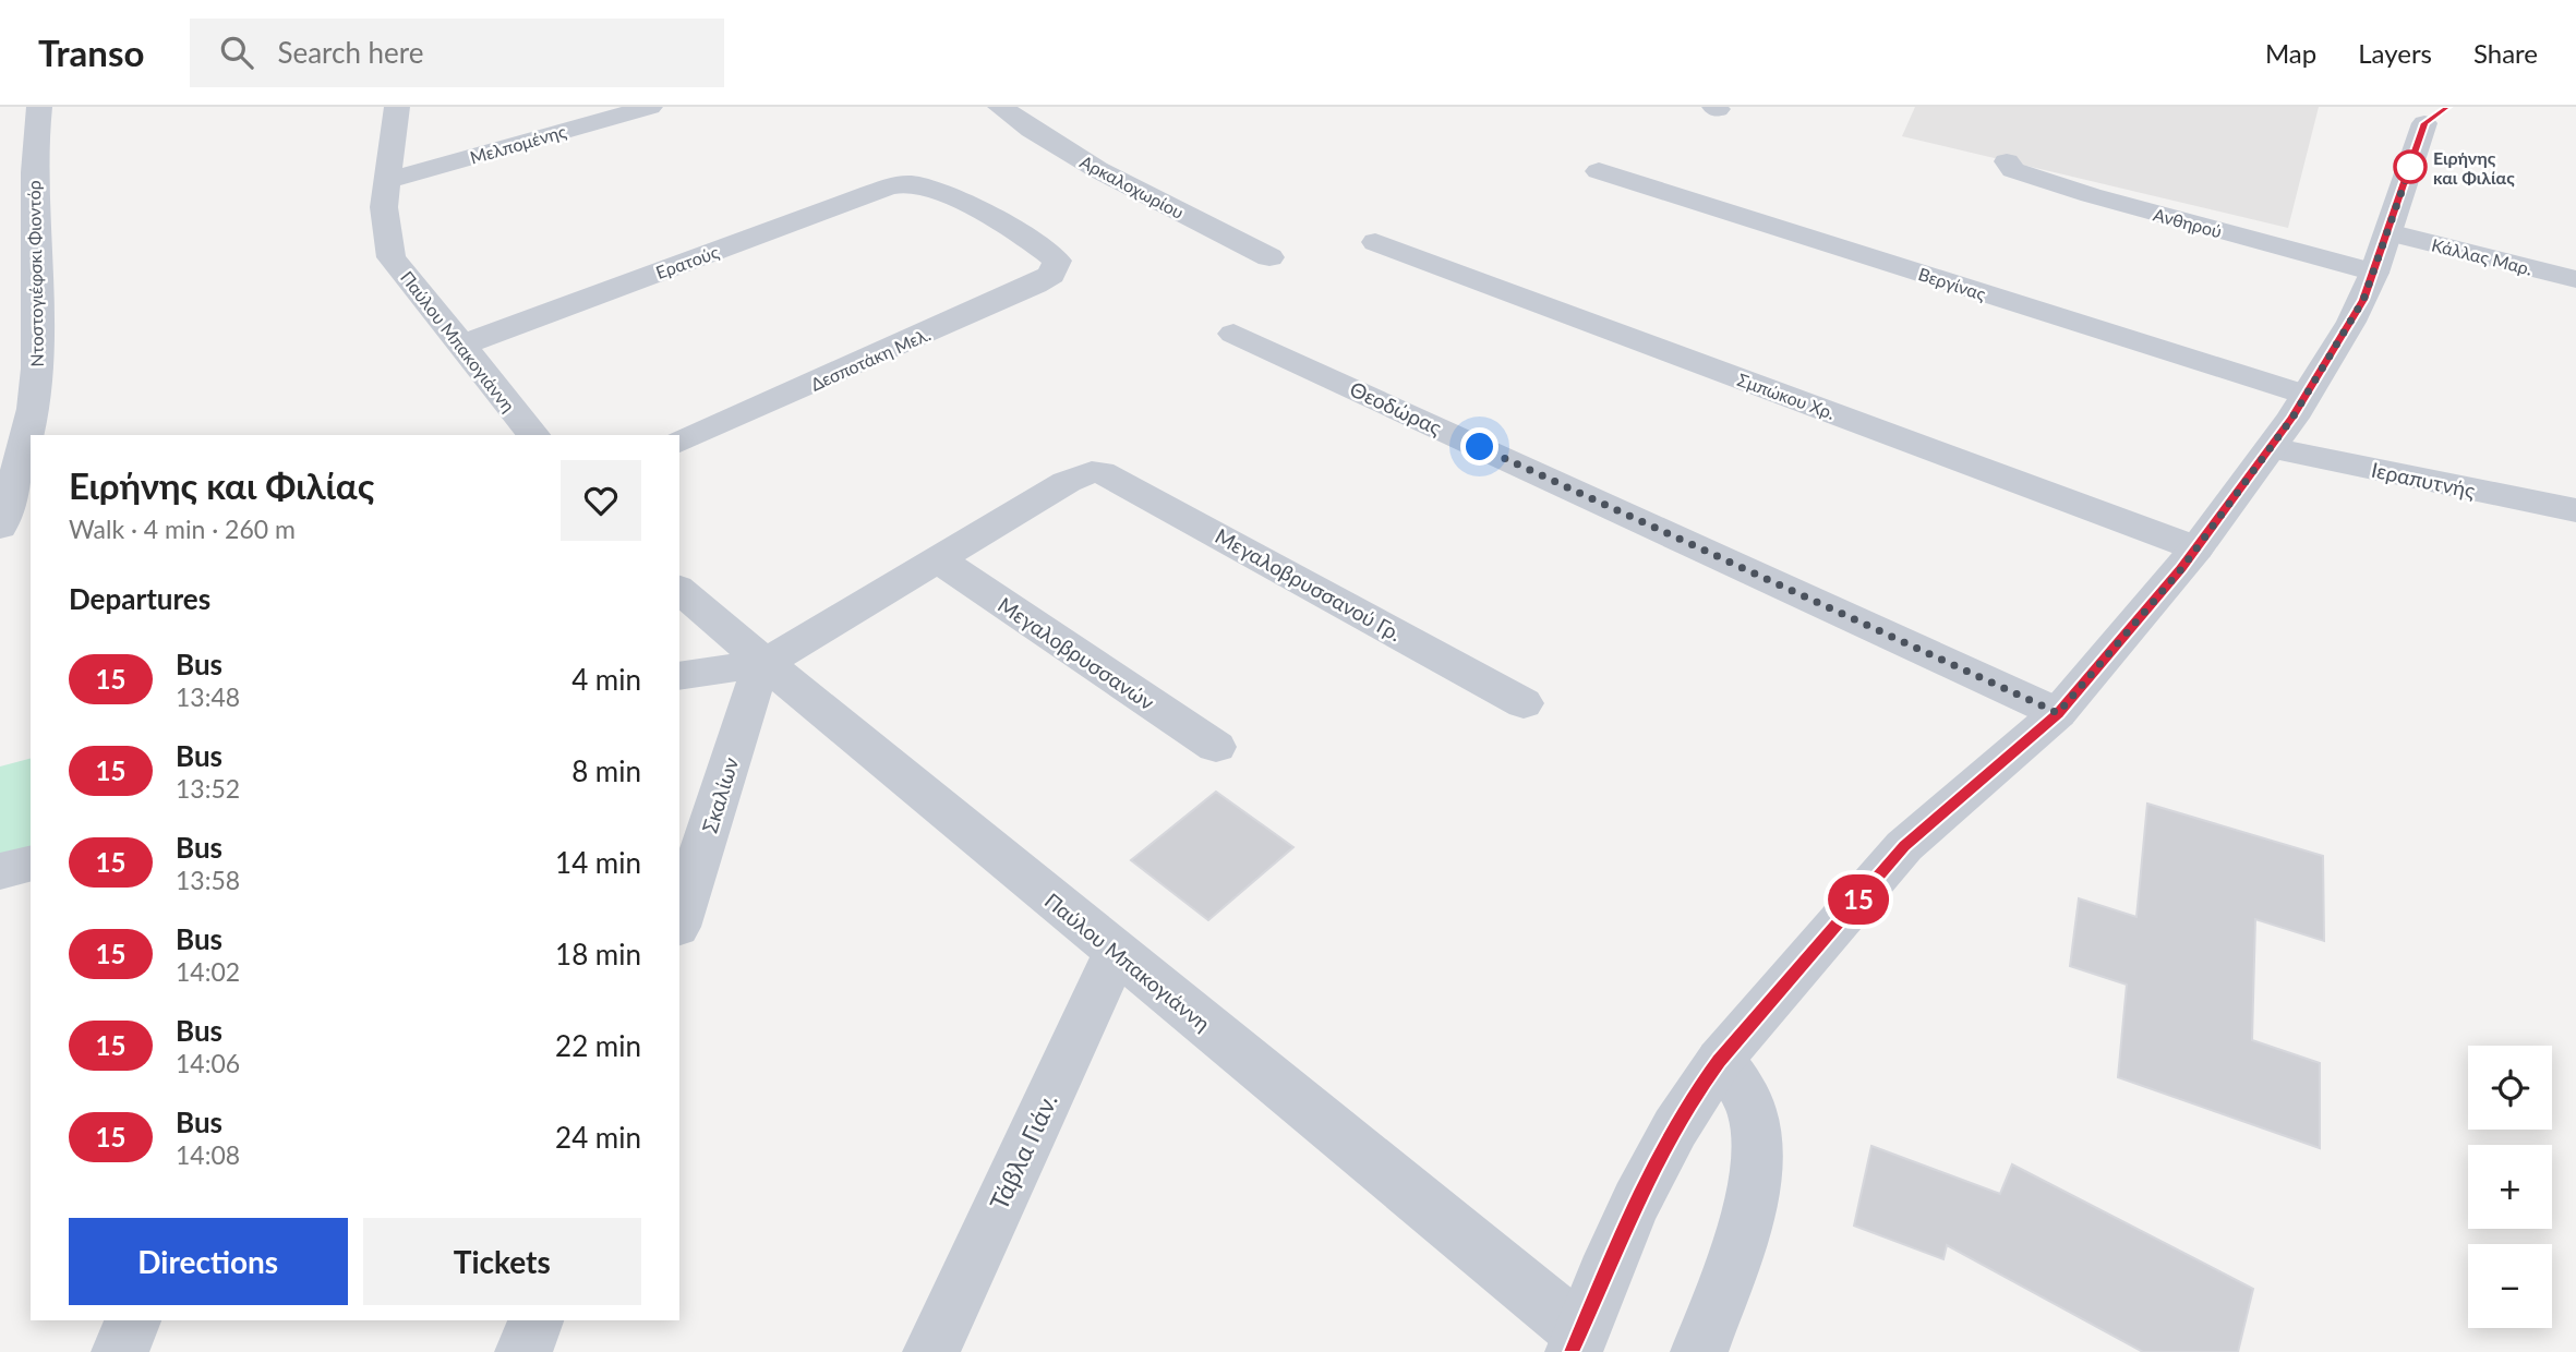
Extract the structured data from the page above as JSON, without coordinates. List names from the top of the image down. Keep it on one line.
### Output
{"streets":{"street":["Μελπομένης","Αρκαλοχωρίου","Ανθηρού","Κάλλας Μαρ.","Ερατούς","Ντοστογιέφσκι Φιοντόρ","Βεργίνας","Παύλου Μπακογιάννη","Δεσποτάκη Μελ.","Σμπώκου Χρ.","Θεοδώρας","Ιεραπυτνής","Μεγαλοβρυσσανού Γρ.","Μεγαλοβρυσσανών","Σκαλίων","Τάβλα Γιάν."]},"crossings":[["Μελπομένης","Παύλου Μπακογιάννη"],["Ερατούς","Παύλου Μπακογιάννη"],["Ερατούς","Δεσποτάκη Μελ."],["Παύλου Μπακογιάννη","Σκαλίων"],["Παύλου Μπακογιάννη","Τάβλα Γιάν."],["Μεγαλοβρυσσανού Γρ.","Μεγαλοβρυσσανών"]],"places":["Ειρήνης και Φιλίας"],"lines":["bus line 15"],"page":{"header":"Transo","search":"Search here","nav":["Map","Layers","Share"],"on_map":"15","heading":[["Ειρήνης και Φιλίας","Walk · 4 min · 260 m"],"Departures"],"list":[{"mark":"15","name":"Bus","note":"13:48","value":"4 min"},{"mark":"15","name":"Bus","note":"13:52","value":"8 min"},{"mark":"15","name":"Bus","note":"13:58","value":"14 min"},{"mark":"15","name":"Bus","note":"14:02","value":"18 min"},{"mark":"15","name":"Bus","note":"14:06","value":"22 min"},{"mark":"15","name":"Bus","note":"14:08","value":"24 min"}],"map_buttons":["+","−"],"buttons":["Directions","Tickets"]}}
